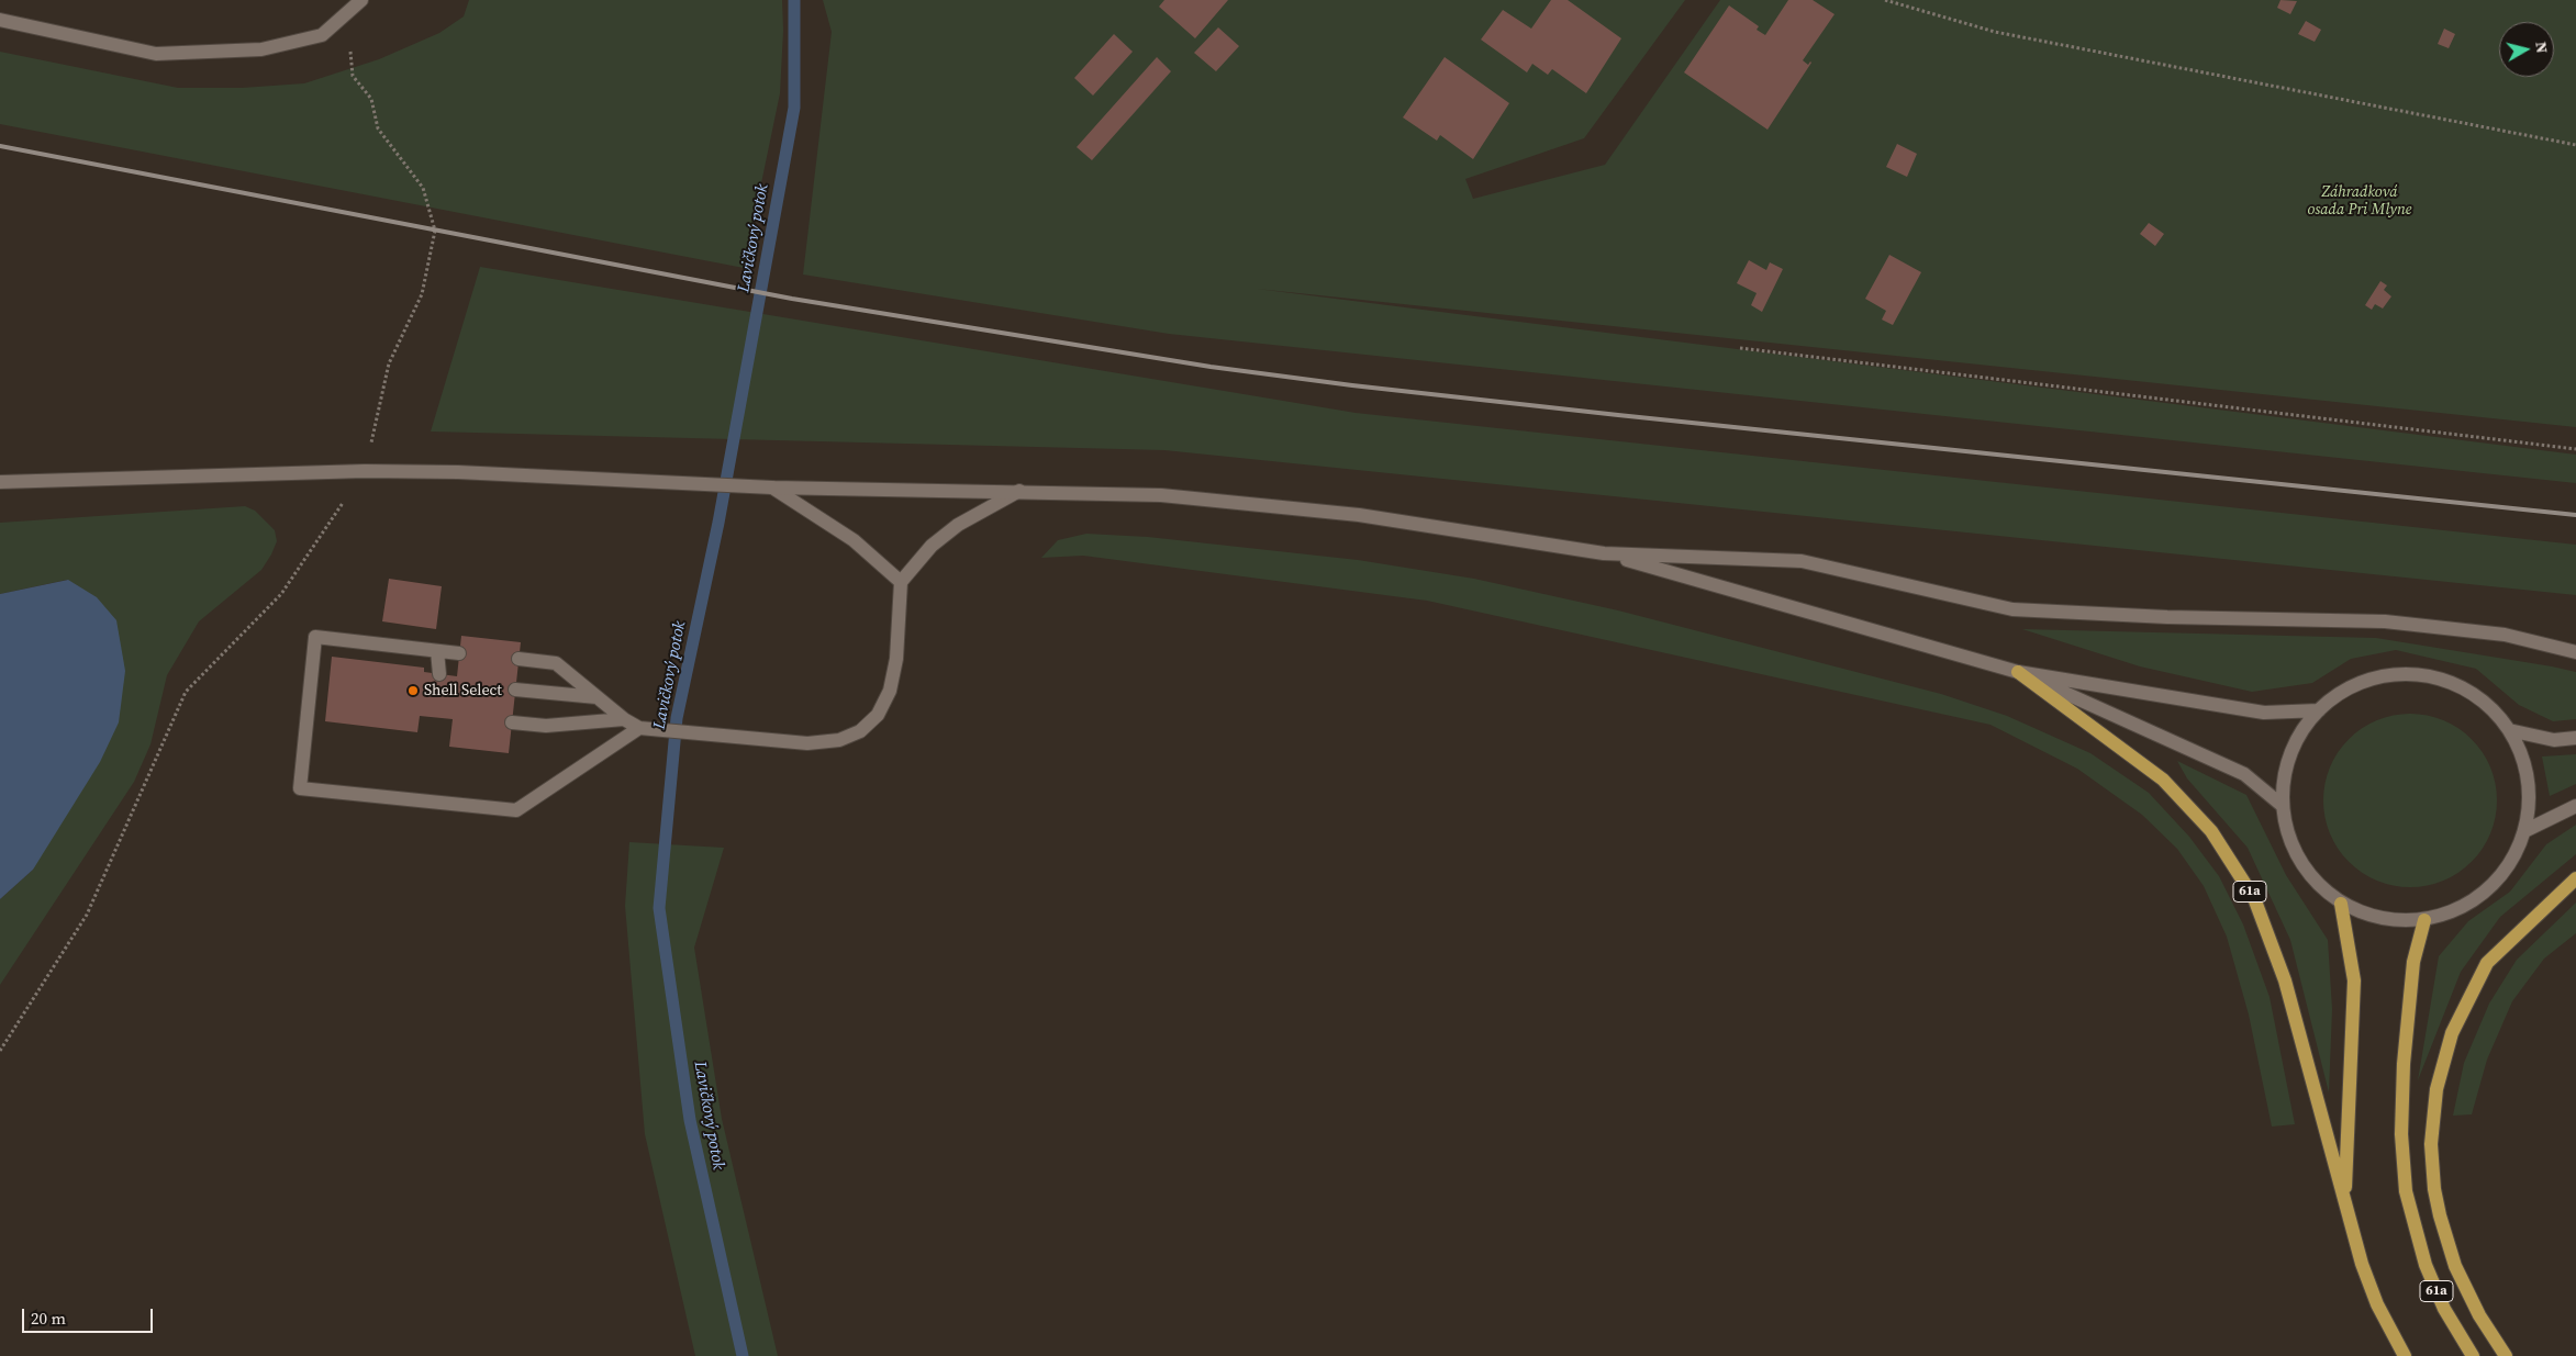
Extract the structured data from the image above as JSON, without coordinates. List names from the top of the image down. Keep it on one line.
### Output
{"streets":{"main road":["61a"]},"water":["Lavičkový potok"],"parks":["Záhradková osada Pri Mlyne"],"places":["Shell Select"],"scale_bar":"20 m","north":"right"}
